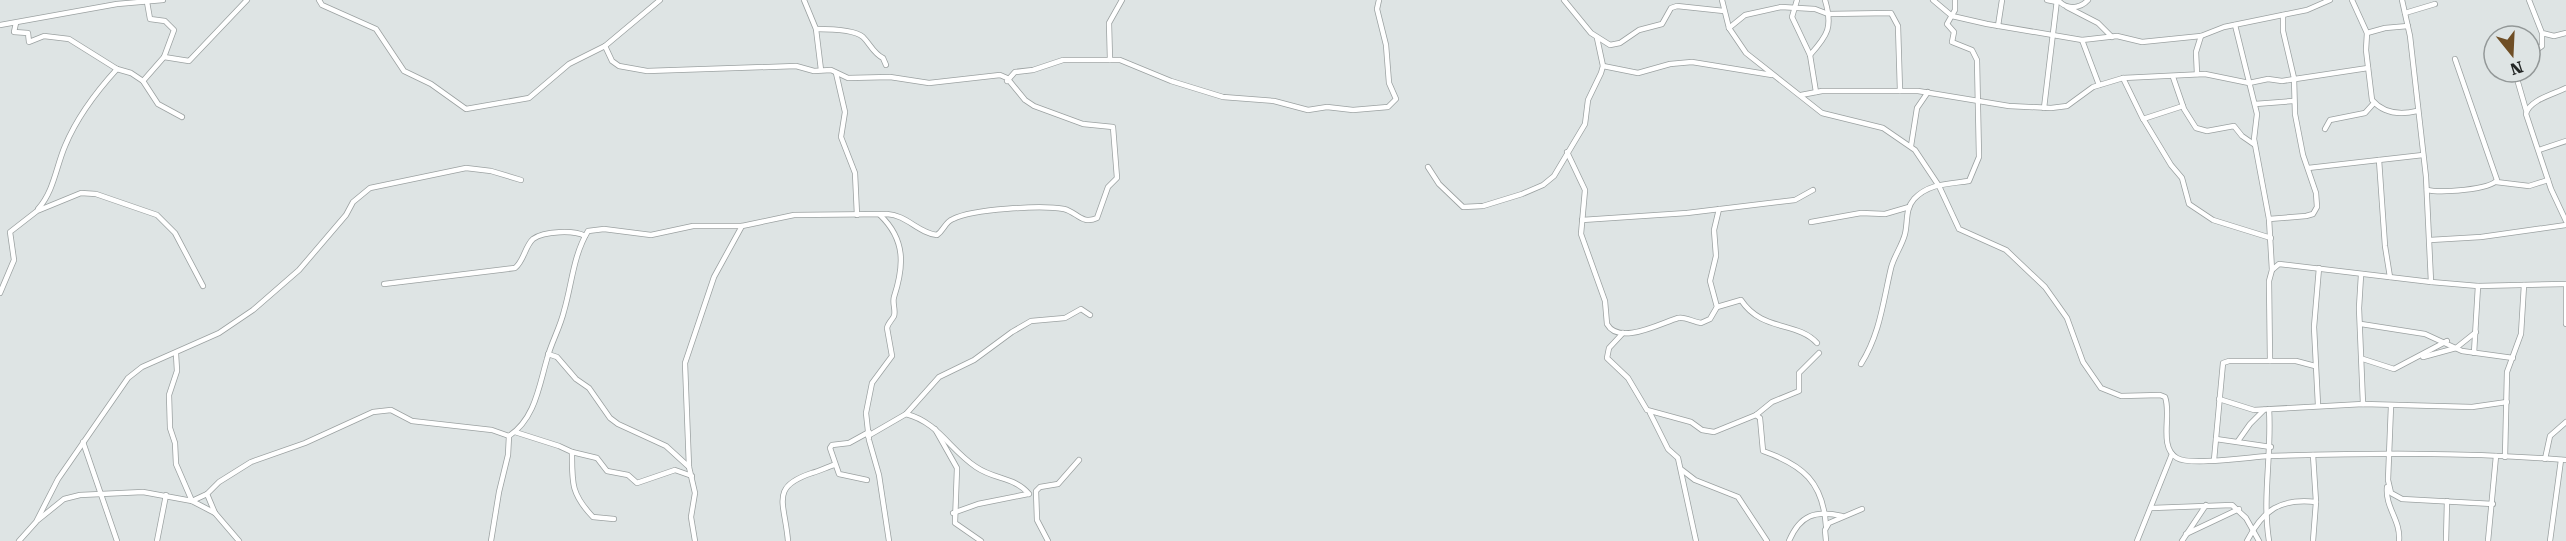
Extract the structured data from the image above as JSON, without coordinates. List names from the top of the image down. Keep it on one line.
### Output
{"north":"bottom"}
